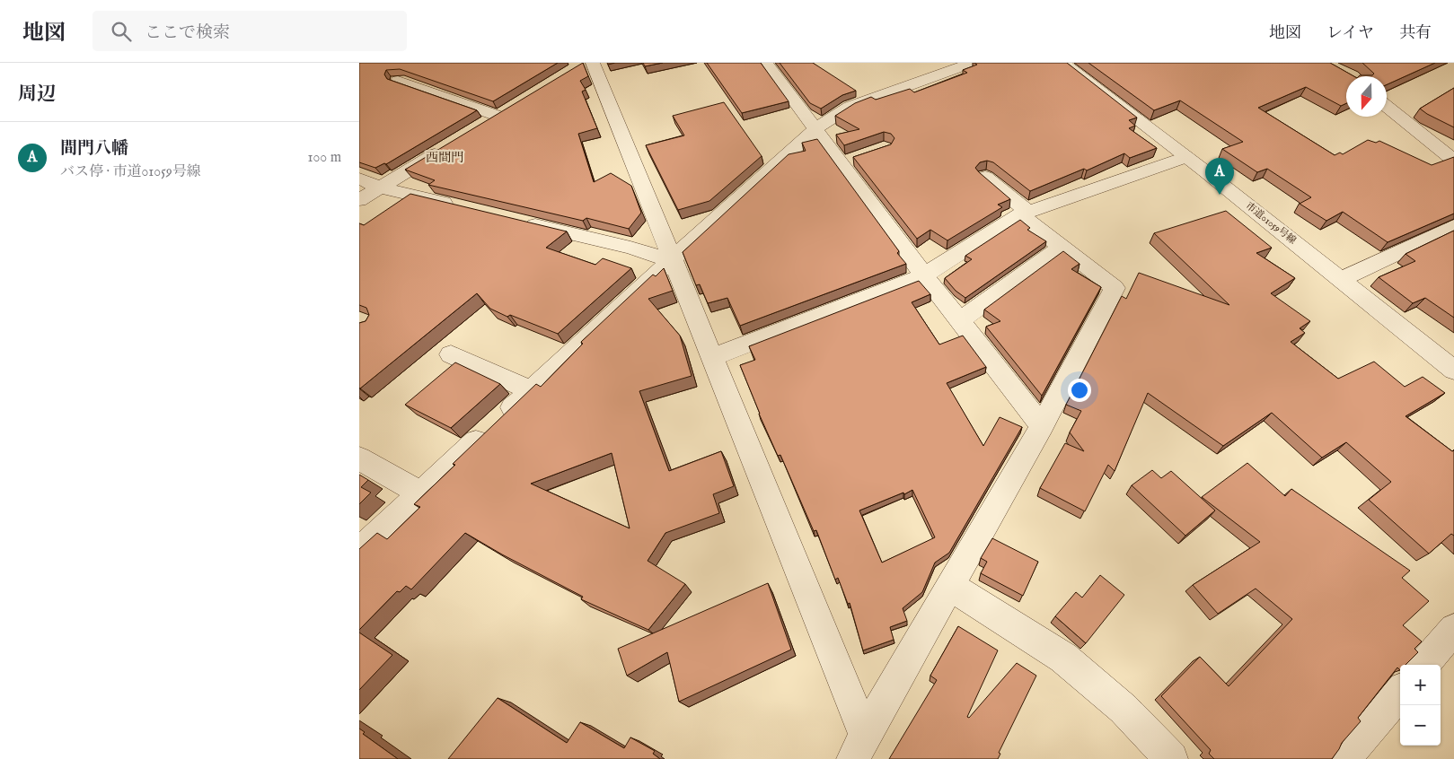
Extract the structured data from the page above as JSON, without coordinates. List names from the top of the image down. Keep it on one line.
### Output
{"streets":{"street":["市道01059号線"]},"districts":["西間門"],"north":"bottom","page":{"header":"地図","search":"ここで検索","nav":["地図","レイヤ","共有"],"heading":"周辺","list":[{"mark":"A","name":"間門八幡","note":"バス停 · 市道01059号線","value":"100 m"}],"pins":"A","map_buttons":["+","−"]}}
